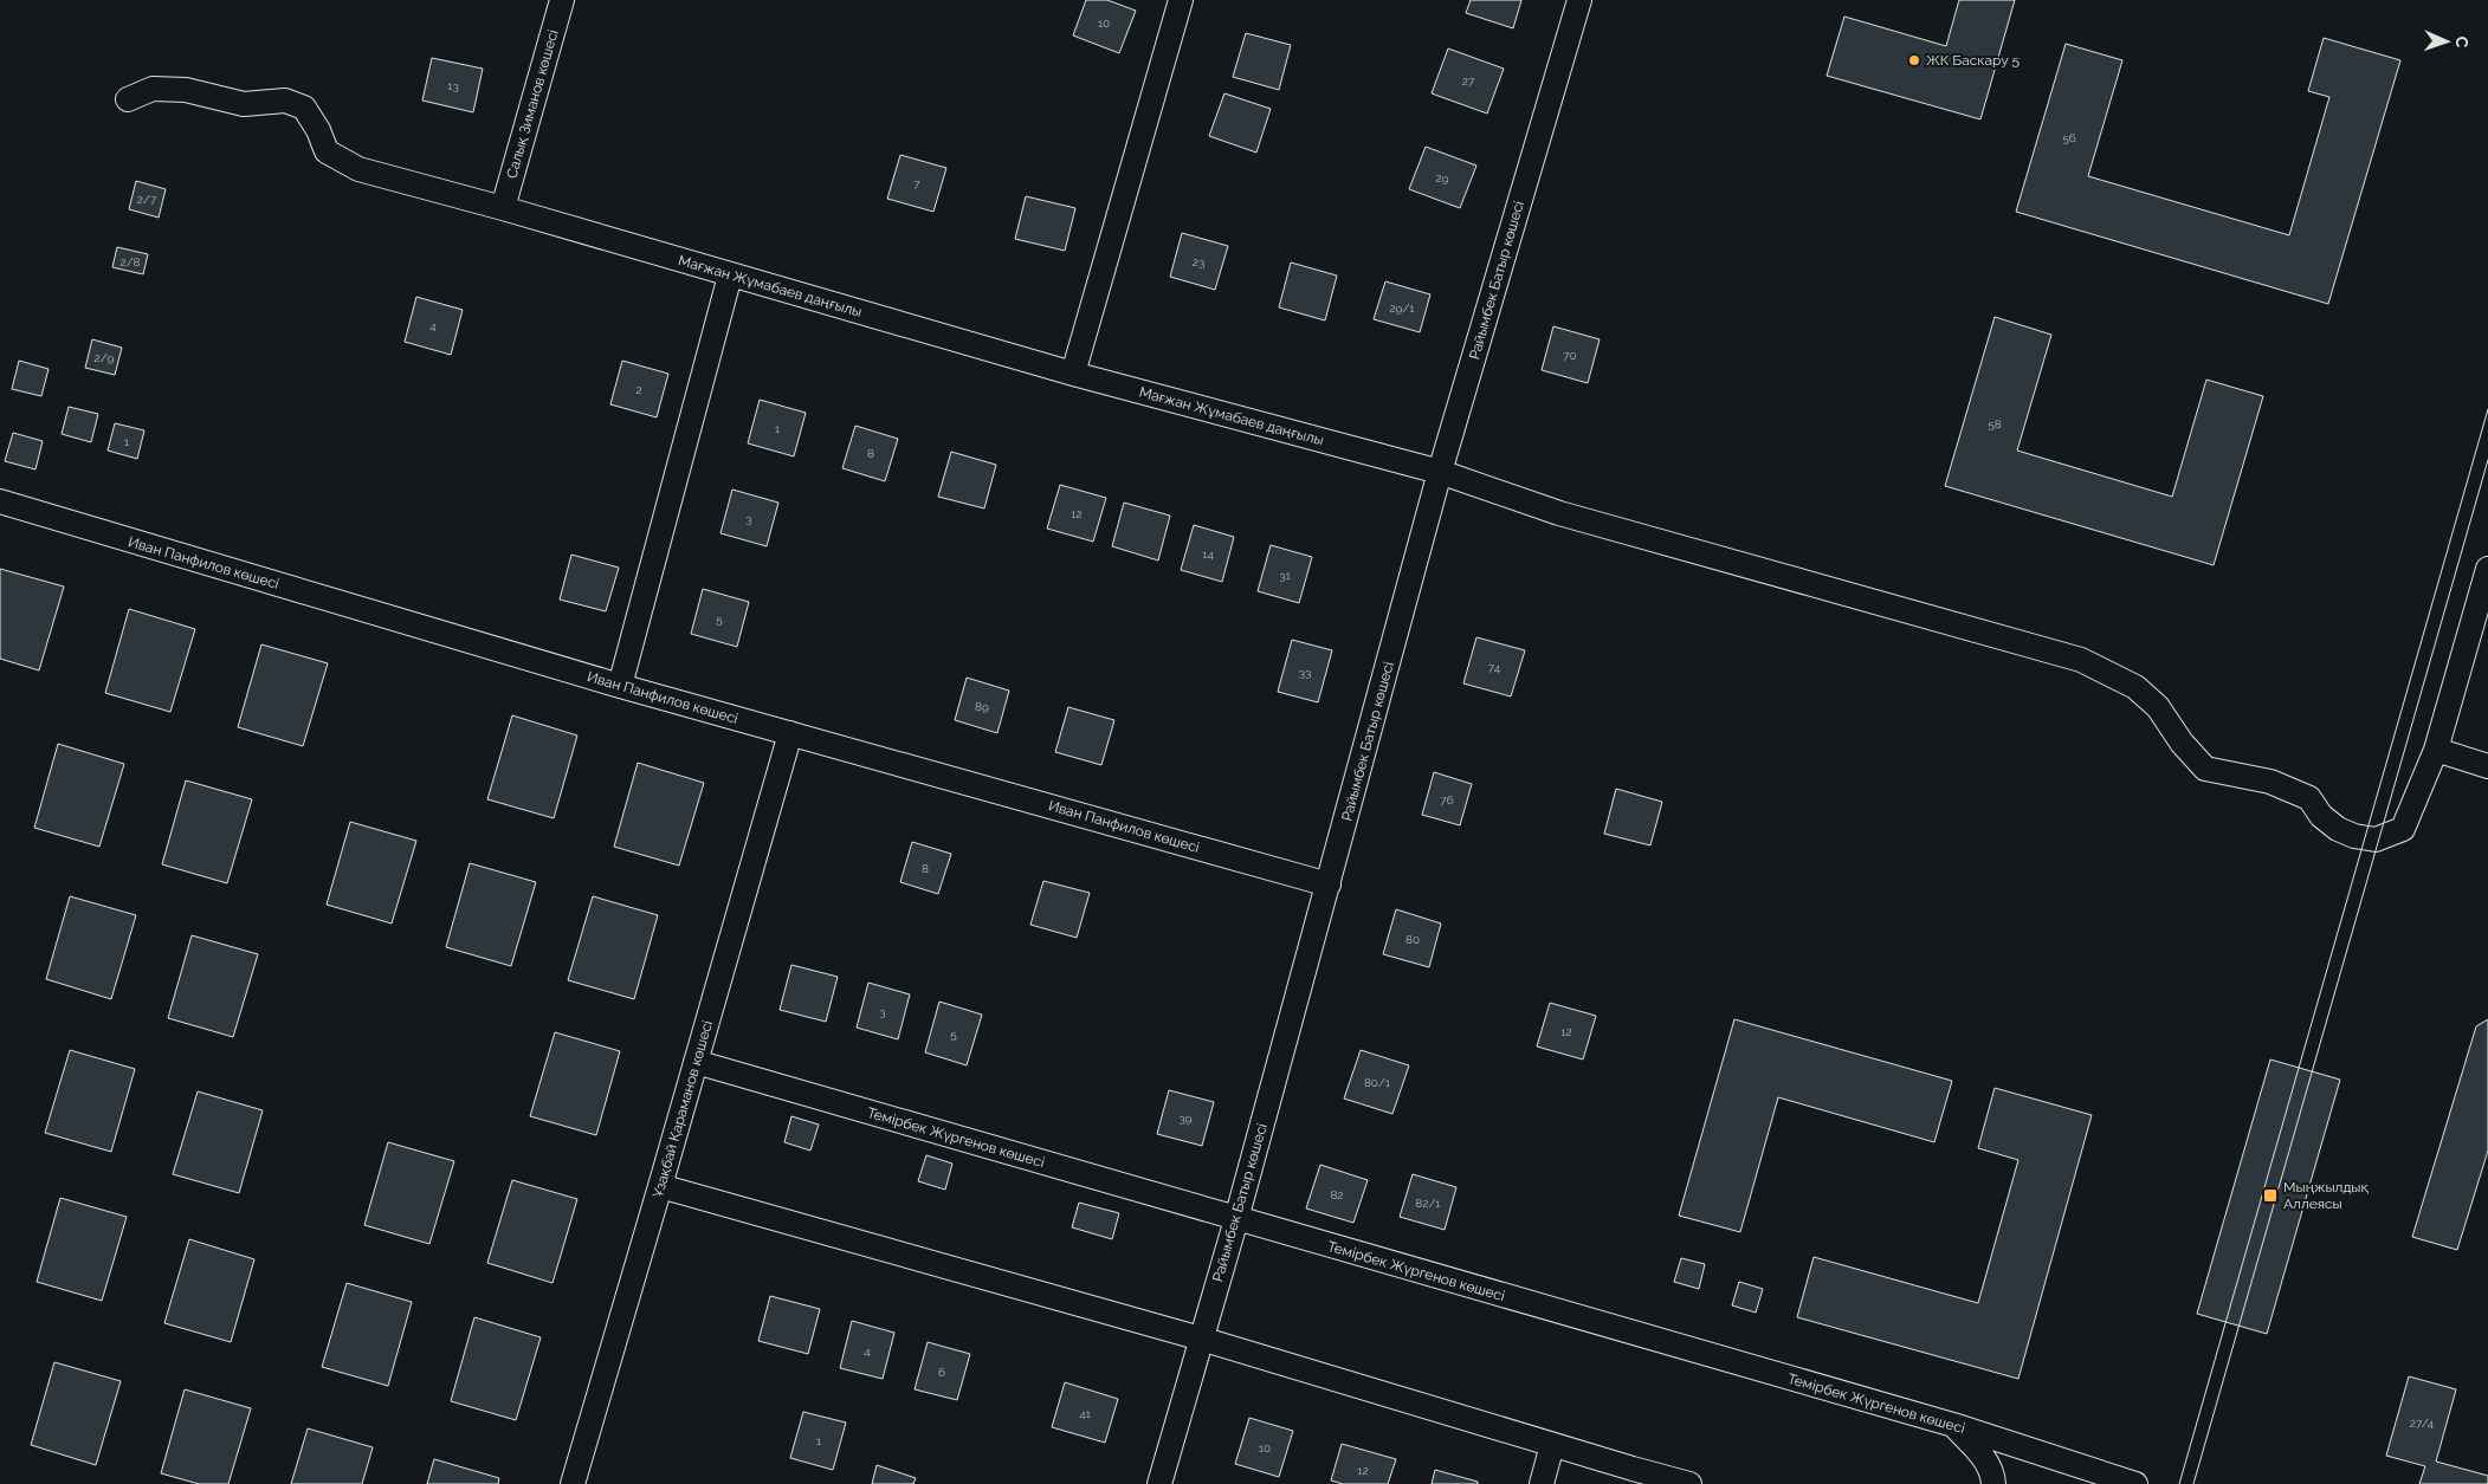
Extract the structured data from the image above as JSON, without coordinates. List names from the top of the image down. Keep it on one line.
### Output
{"streets":{"street":["Салық Зиманов көшесі","Райымбек Батыр көшесі","Мағжан Жұмабаев даңғылы","Иван Панфилов көшесі","Ұзақбай Қараманов көшесі","Темірбек Жүргенов көшесі"]},"crossings":[["Салық Зиманов көшесі","Мағжан Жұмабаев даңғылы"],["Райымбек Батыр көшесі","Мағжан Жұмабаев даңғылы"],["Райымбек Батыр көшесі","Иван Панфилов көшесі"],["Райымбек Батыр көшесі","Темірбек Жүргенов көшесі"],["Иван Панфилов көшесі","Ұзақбай Қараманов көшесі"],["Ұзақбай Қараманов көшесі","Темірбек Жүргенов көшесі"]],"places":{"other":["ЖК Баскару 5"],"transit":["Мыңжылдық Аллеясы"]},"house_numbers":["10","27","13","56","29","7","2/7","2/8","23","29/1","4","70","2/9","2","58","1","1","8","12","3","14","31","5","74","33","89","76","8","80","3","12","5","80/1","39","82","82/1","4","6","41","27/4","1","10","12"],"north":"right"}
